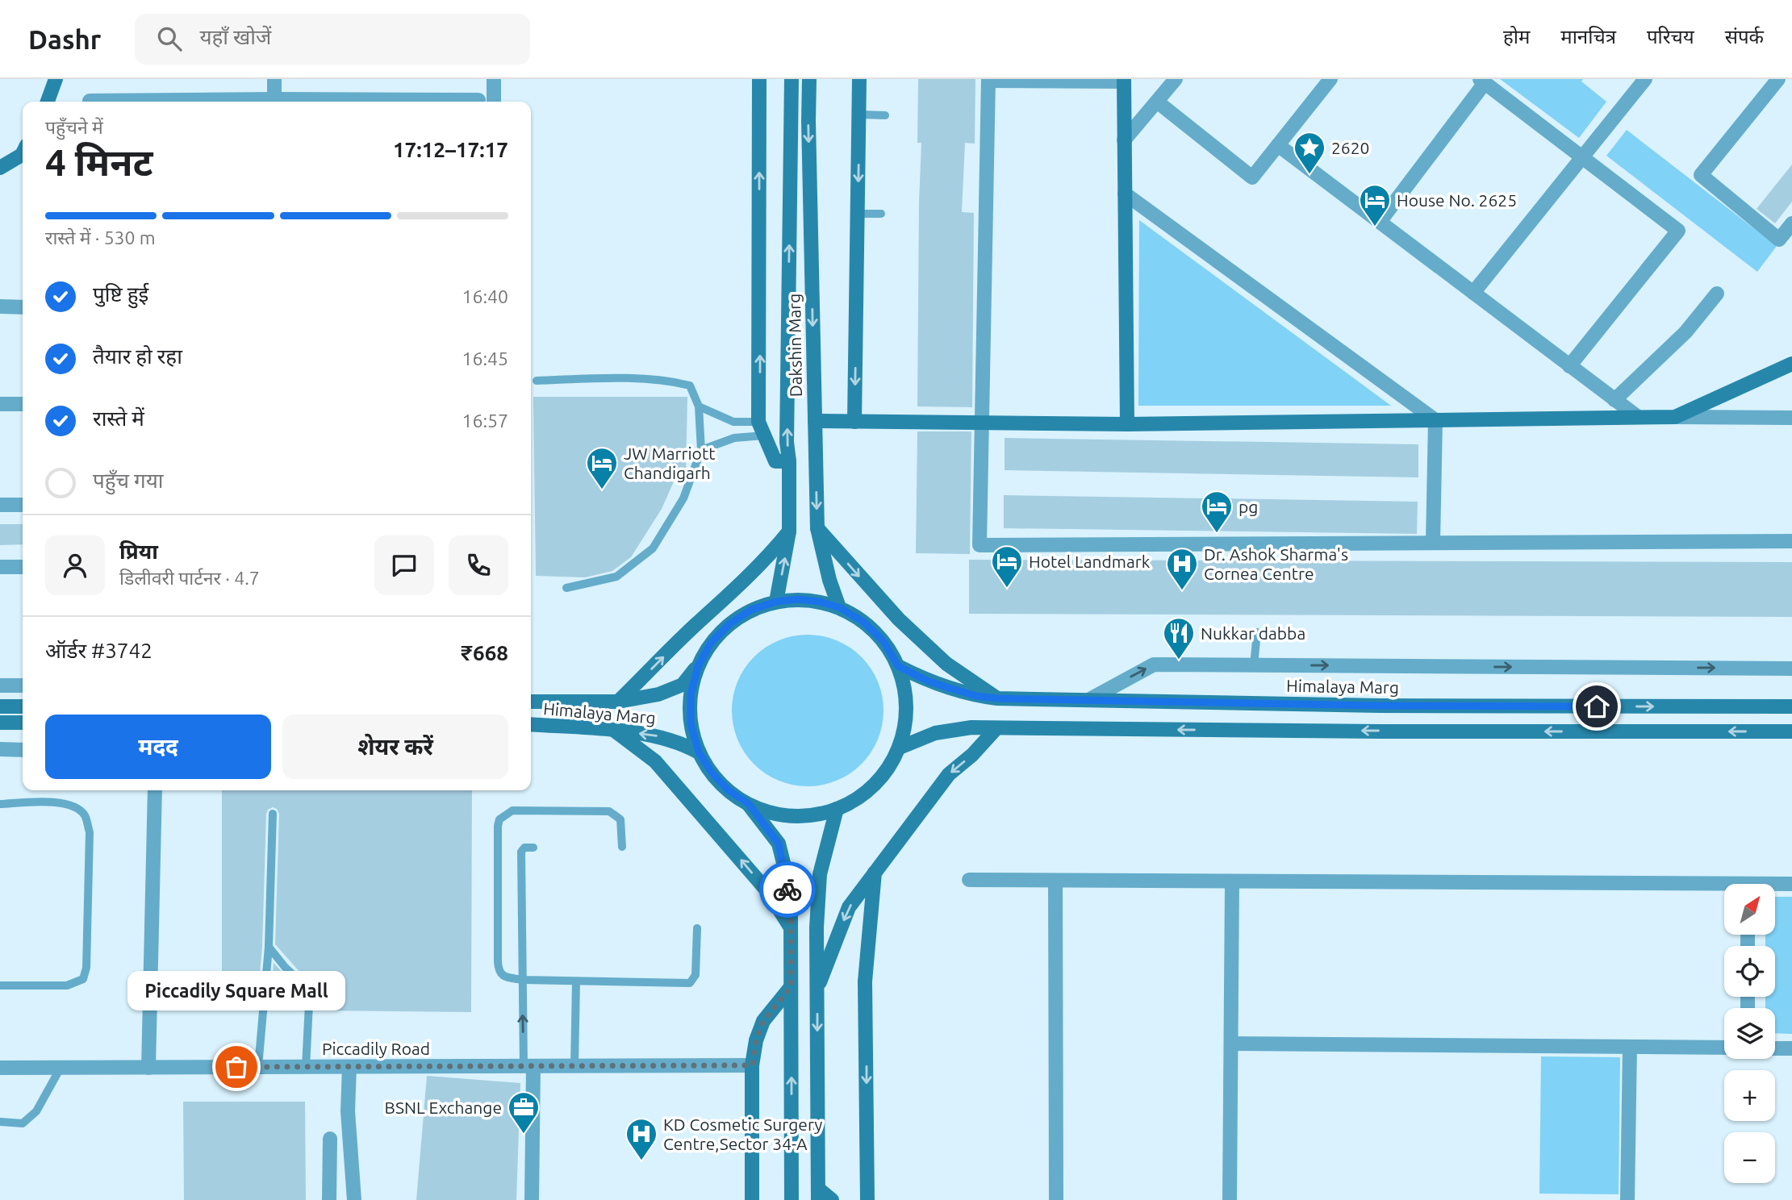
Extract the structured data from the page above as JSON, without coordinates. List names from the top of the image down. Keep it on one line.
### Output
{"streets":{"main road":["Dakshin Marg","Himalaya Marg"],"street":["Piccadily Road"]},"places":{"place":["2620"],"hotel":["House No. 2625","JW Marriott Chandigarh","pg","Hotel Landmark"],"hospital":["Dr. Ashok Sharma's Cornea Centre","KD Cosmetic Surgery Centre,Sector 34-A"],"restaurant":["Nukkar dabba"],"other":["Piccadily Square Mall"],"office":["BSNL Exchange"]},"north":"top right","page":{"header":"Dashr","search":"यहाँ खोजें","nav":["होम","मानचित्र","परिचय","संपर्क"],"heading":["4 मिनट","पहुँचने में","17:12–17:17"],"panel":["प्रिया","डिलीवरी पार्टनर · 4.7","ऑर्डर #3742","₹668"],"bar":"रास्ते में · 530 m","list":[["पुष्टि हुई","16:40"],["तैयार हो रहा","16:45"],["रास्ते में","16:57"],"पहुँच गया"],"buttons":["मदद","शेयर करें"],"map_buttons":["+","−"],"bubble":"Piccadily Square Mall"}}
